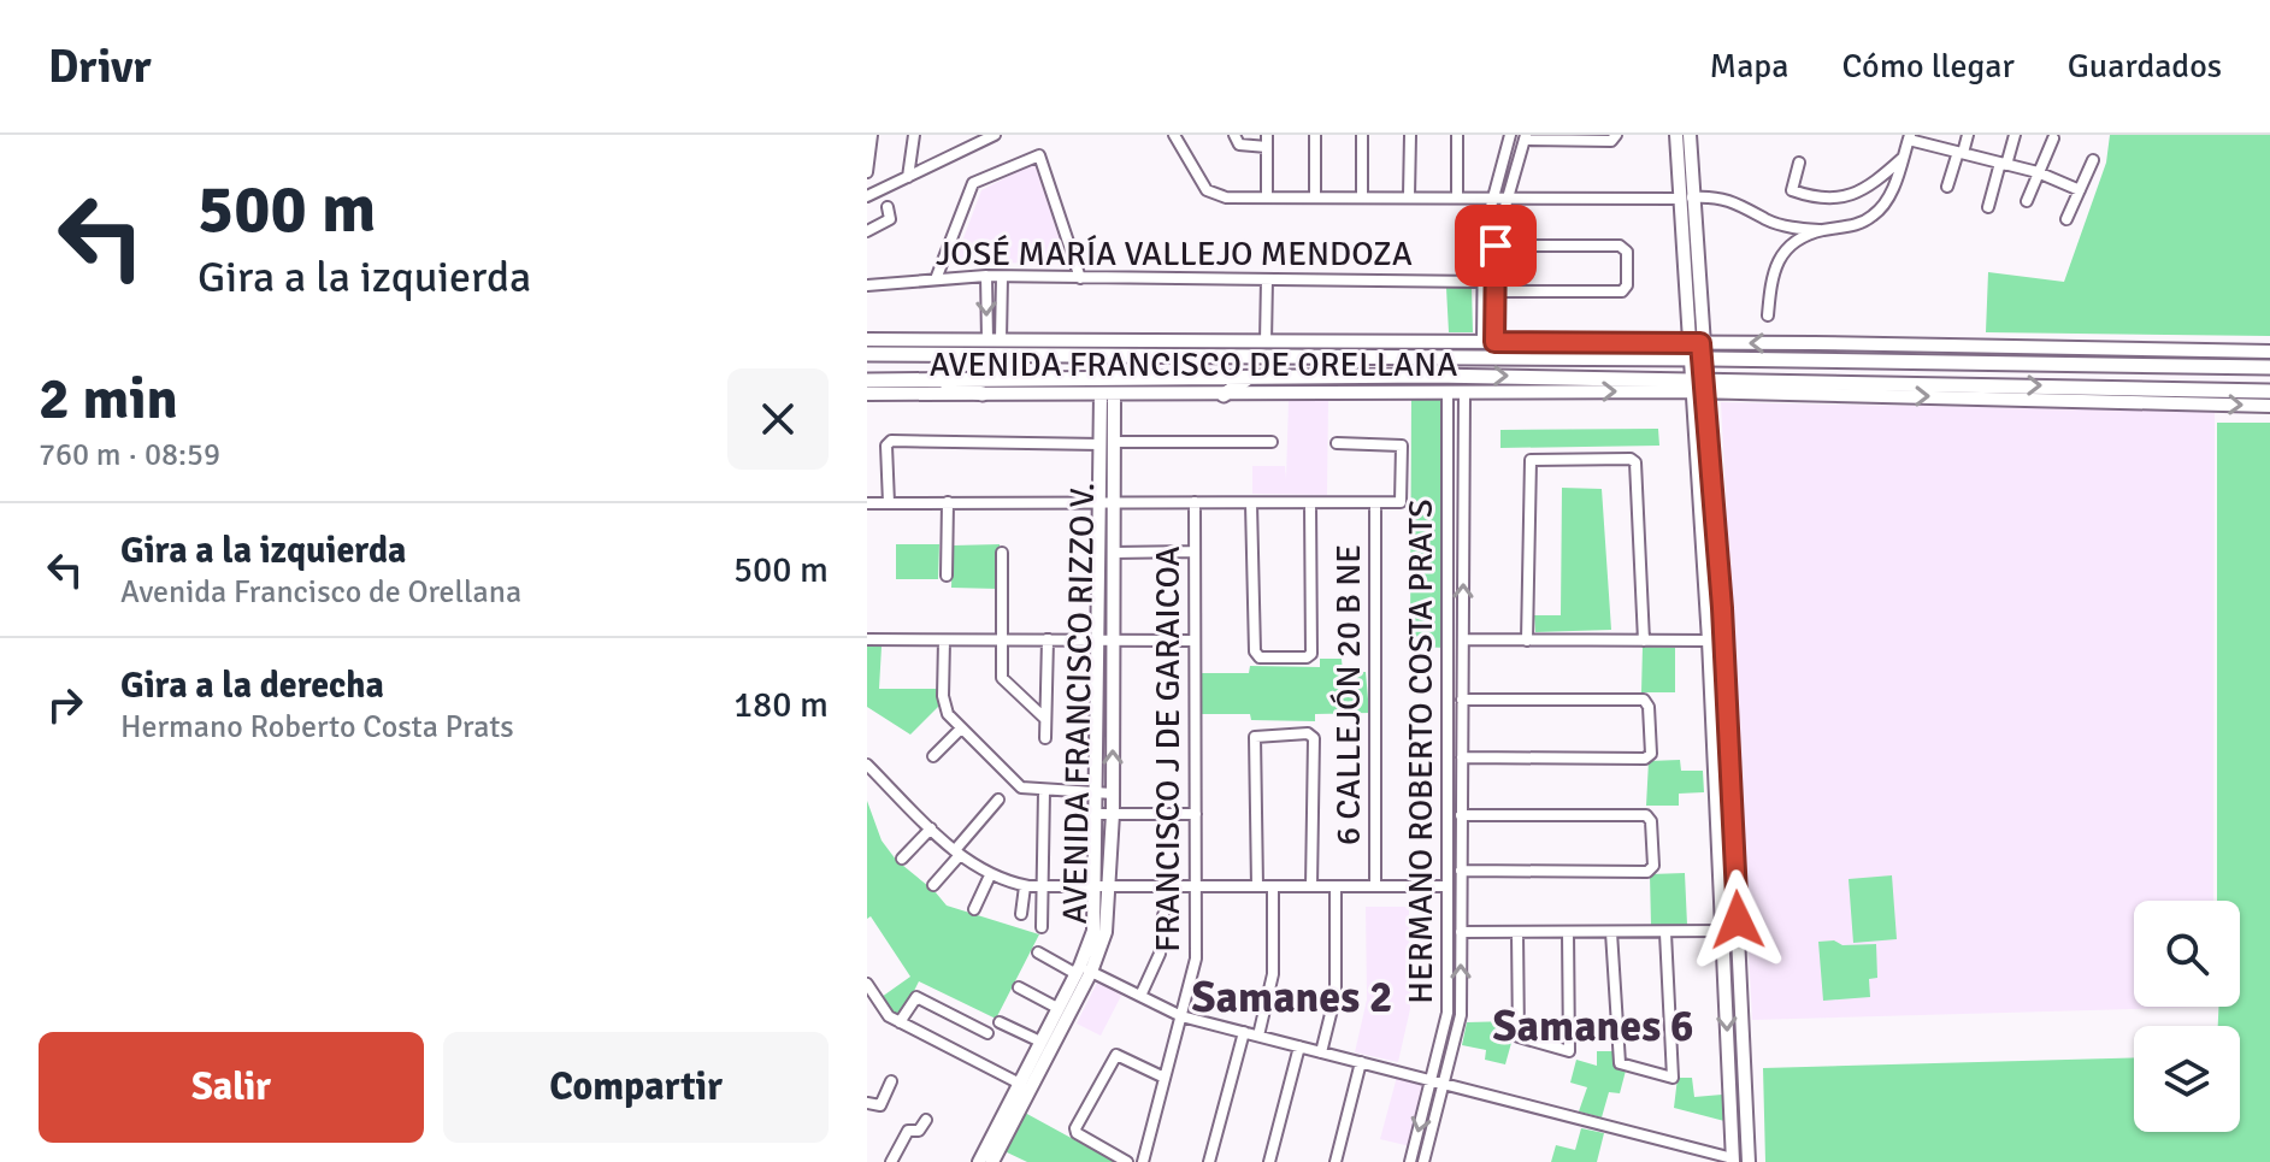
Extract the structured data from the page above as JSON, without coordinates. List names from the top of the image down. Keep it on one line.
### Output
{"streets":{"highway":["AVENIDA FRANCISCO DE ORELLANA"],"main road":["AVENIDA FRANCISCO RIZZO V."],"street":["JOSÉ MARÍA VALLEJO MENDOZA","6 CALLEJÓN 20 B NE","FRANCISCO J DE GARAICOA","HERMANO ROBERTO COSTA PRATS"]},"crossings":[["AVENIDA FRANCISCO DE ORELLANA","AVENIDA FRANCISCO RIZZO V."],["AVENIDA FRANCISCO DE ORELLANA","HERMANO ROBERTO COSTA PRATS"]],"districts":["Samanes 2","Samanes 6"],"page":{"header":"Drivr","nav":["Mapa","Cómo llegar","Guardados"],"turn":["500 m","Gira a la izquierda"],"heading":["2 min","760 m · 08:59"],"list":[{"name":"Gira a la izquierda","note":"Avenida Francisco de Orellana","value":"500 m"},{"name":"Gira a la derecha","note":"Hermano Roberto Costa Prats","value":"180 m"}],"buttons":["Salir","Compartir"]}}
